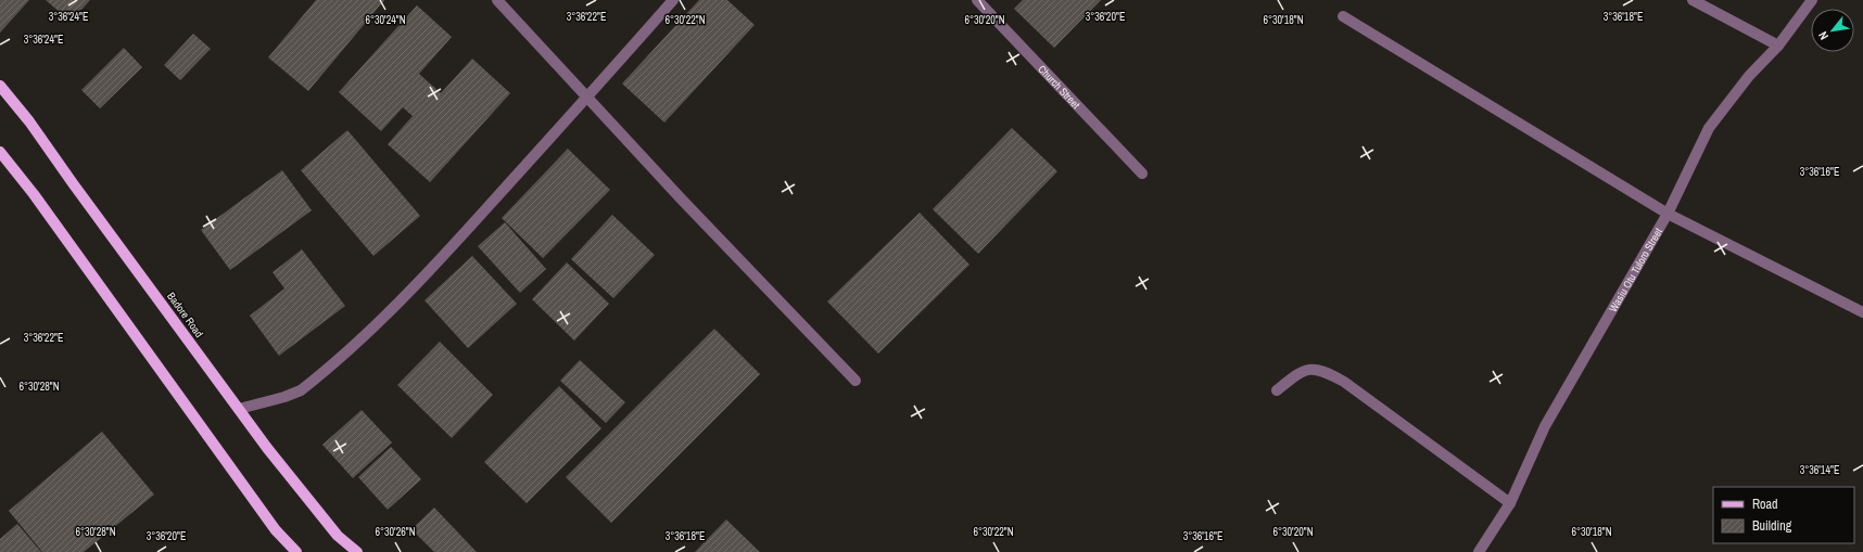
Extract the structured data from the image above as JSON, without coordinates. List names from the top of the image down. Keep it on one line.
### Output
{"streets":{"main road":["Badore Road"],"street":["Church Street","Wasiu Otu Tuloro Street"]},"legend":["Road","Building"],"north":"bottom left","coordinates":["3°36'22\"E","3°36'20\"E","3°36'18\"E","3°36'24\"E","6°30'24\"N","6°30'22\"N","6°30'20\"N","6°30'18\"N","3°36'16\"E","6°30'28\"N","3°36'14\"E","6°30'26\"N"]}
